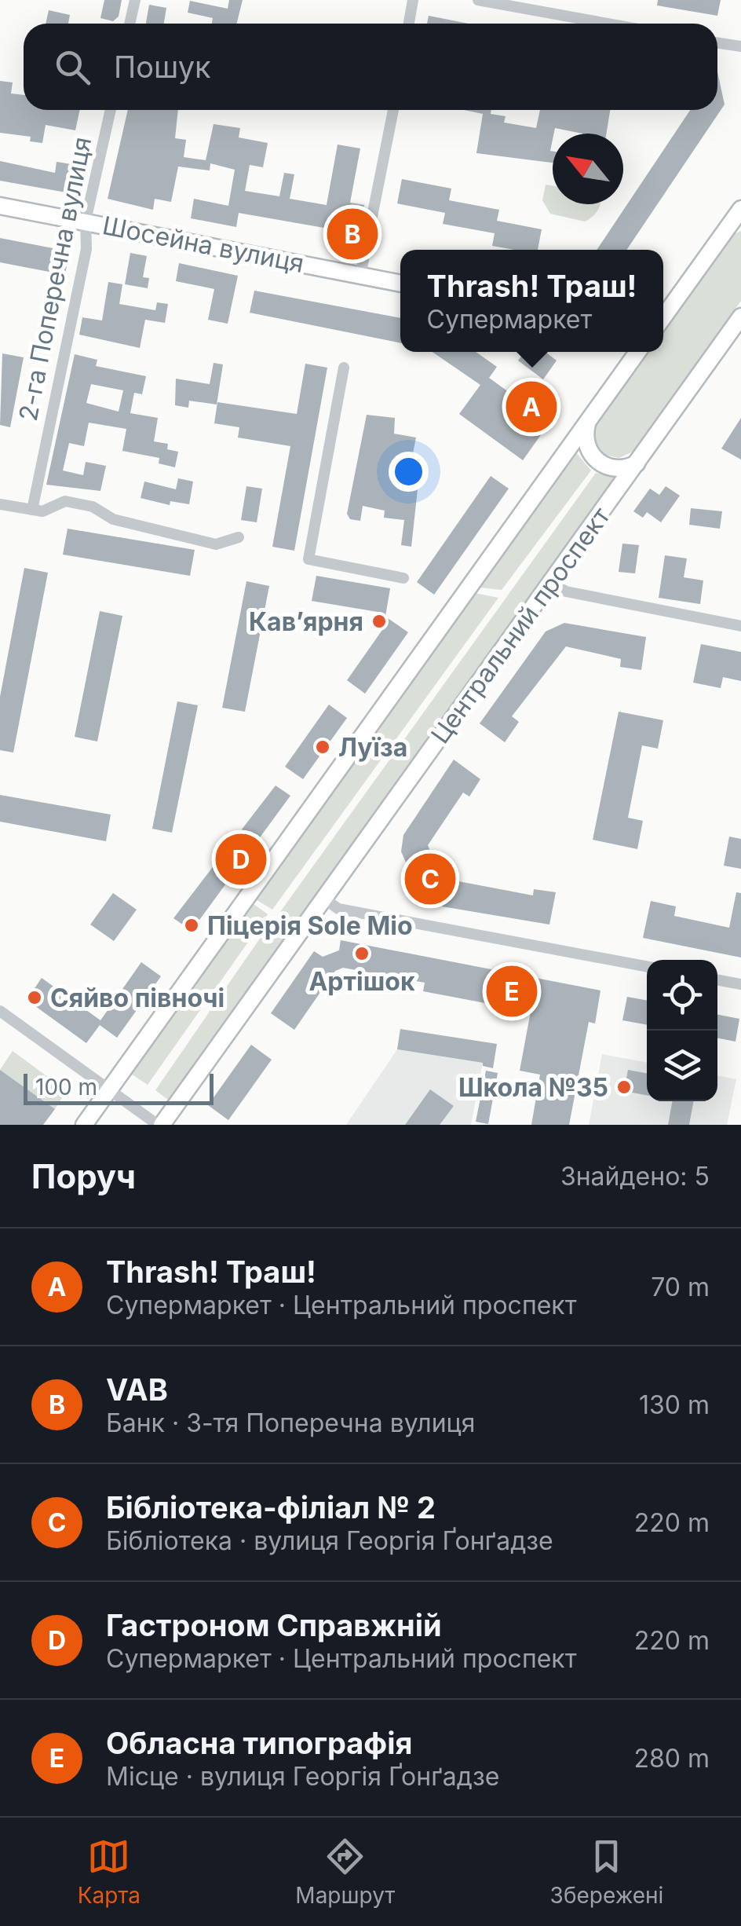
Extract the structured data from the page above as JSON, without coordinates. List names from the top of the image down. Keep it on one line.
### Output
{"streets":{"main road":["Шосейна вулиця","Центральний проспект"],"street":["2-га Поперечна вулиця"]},"crossings":[["Шосейна вулиця","2-га Поперечна вулиця"]],"places":["Кав’ярня","Луїза","Піцерія Sole Mio","Артішок","Сяйво півночі","Школа №35"],"scale_bar":"100 m","north":"top left","page":{"search":"Пошук","pins":["B","A","D","C","E"],"popup":["Thrash! Траш!","Супермаркет"],"scale":"100 m","heading":["Поруч","Знайдено: 5"],"list":[{"mark":"A","name":"Thrash! Траш!","note":"Супермаркет · Центральний проспект","value":"70 m"},{"mark":"B","name":"VAB","note":"Банк · 3-тя Поперечна вулиця","value":"130 m"},{"mark":"C","name":"Бібліотека-філіал № 2","note":"Бібліотека · вулиця Георгія Ґонґадзе","value":"220 m"},{"mark":"D","name":"Гастроном Справжній","note":"Супермаркет · Центральний проспект","value":"220 m"},{"mark":"E","name":"Обласна типографія","note":"Місце · вулиця Георгія Ґонґадзе","value":"280 m"}],"nav":["Карта","Маршрут","Збережені"]}}
